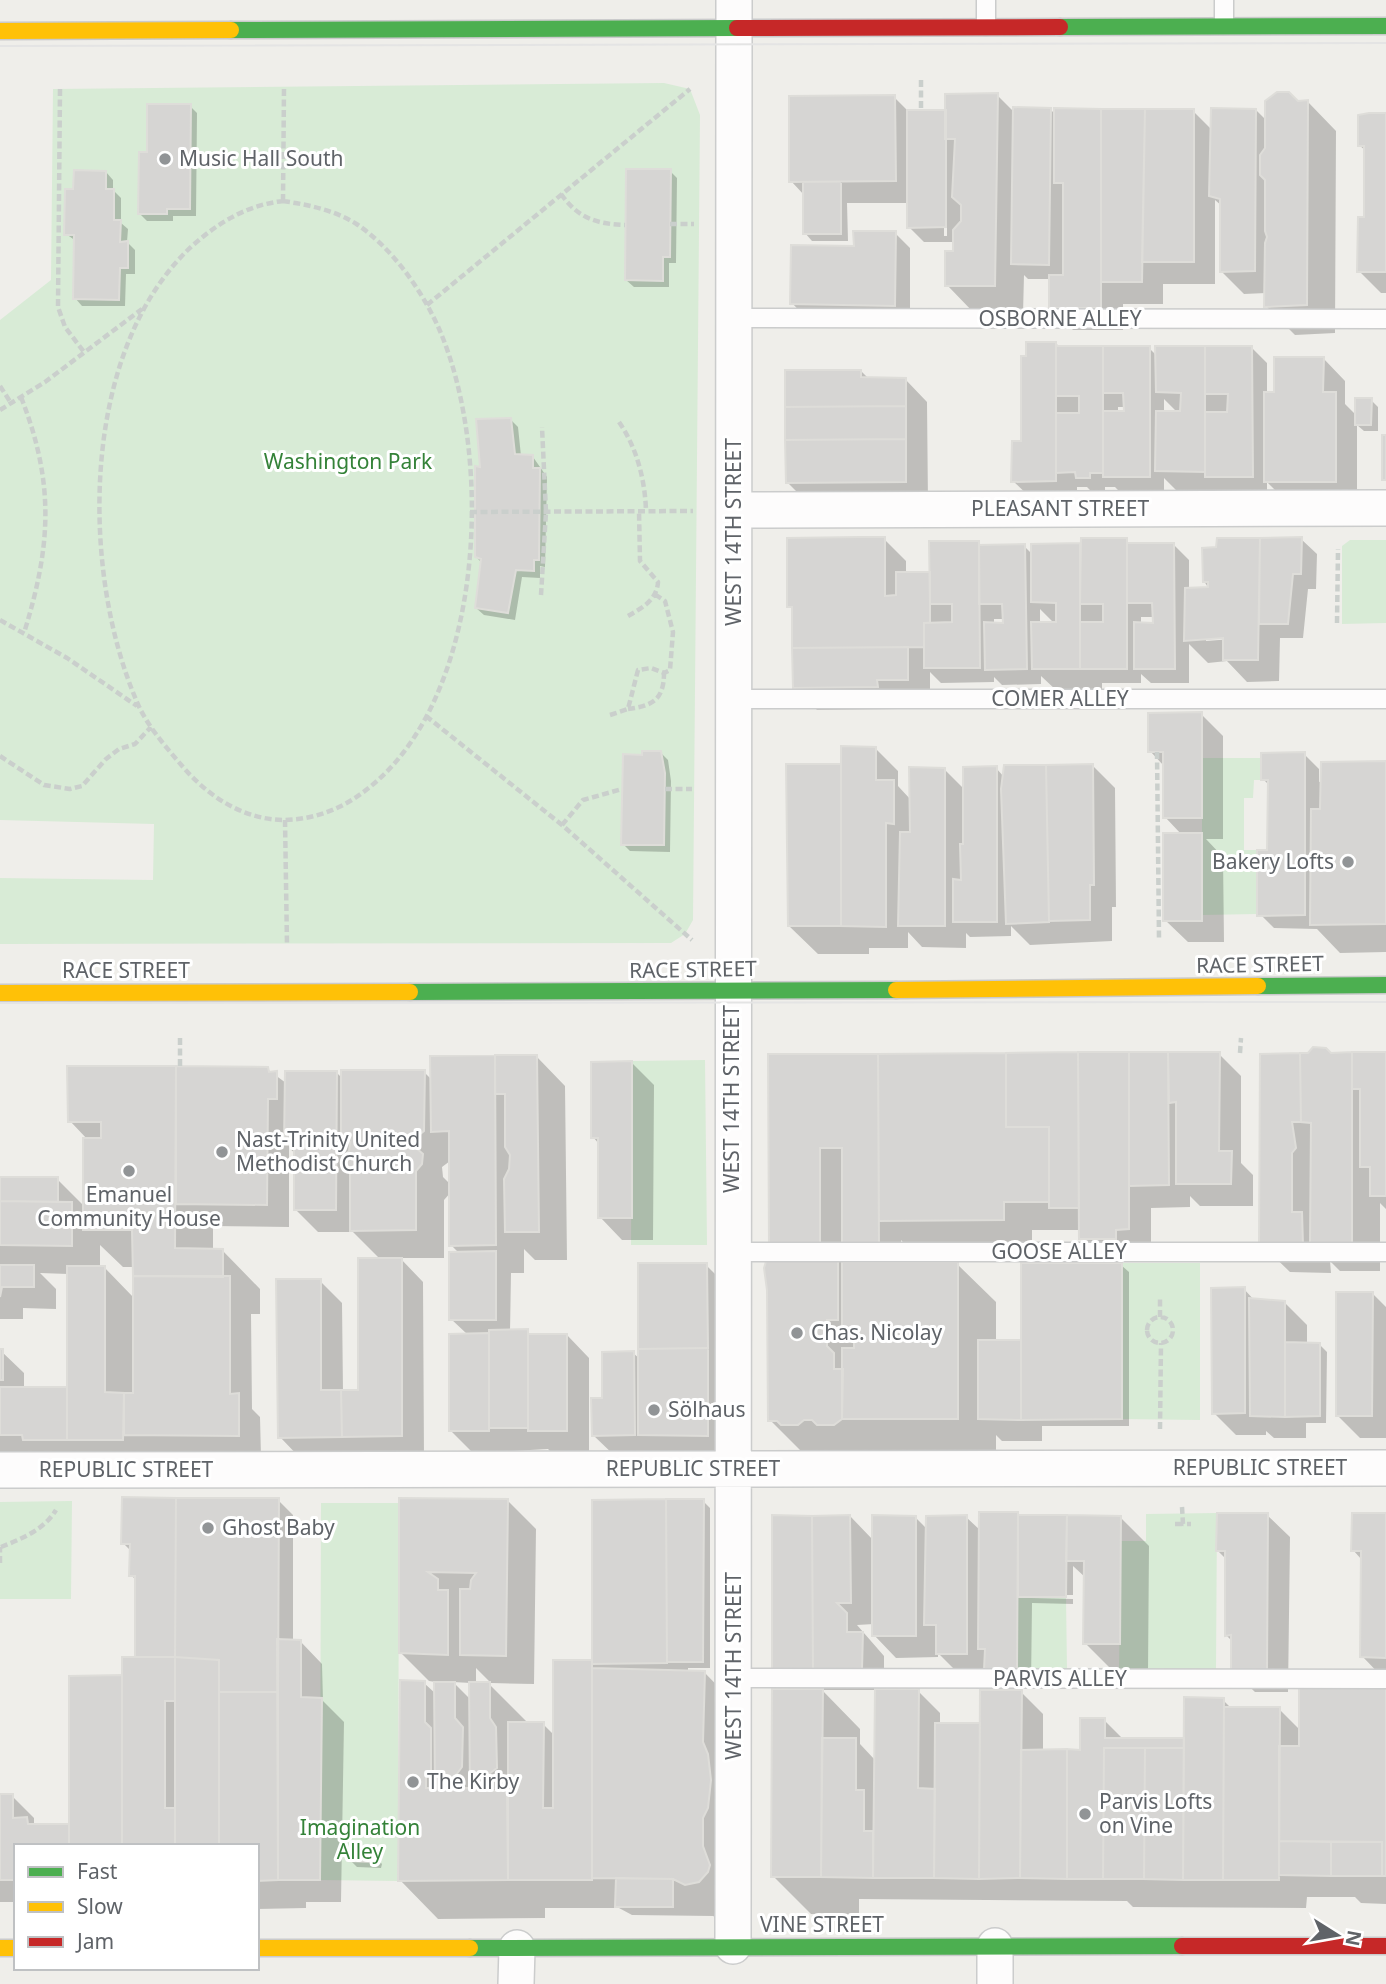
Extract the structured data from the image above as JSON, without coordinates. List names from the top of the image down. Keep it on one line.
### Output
{"streets":{"street":["PLEASANT STREET","WEST 14TH STREET","RACE STREET","REPUBLIC STREET","VINE STREET"],"lane":["OSBORNE ALLEY","COMER ALLEY","GOOSE ALLEY","PARVIS ALLEY"]},"crossings":[["OSBORNE ALLEY","WEST 14TH STREET"],["PLEASANT STREET","WEST 14TH STREET"],["WEST 14TH STREET","COMER ALLEY"],["WEST 14TH STREET","RACE STREET"],["WEST 14TH STREET","GOOSE ALLEY"],["WEST 14TH STREET","REPUBLIC STREET"],["WEST 14TH STREET","PARVIS ALLEY"],["WEST 14TH STREET","VINE STREET"]],"parks":["Washington Park","Imagination Alley"],"places":["Music Hall South","Bakery Lofts","Nast-Trinity United Methodist Church","Emanuel Community House","Chas. Nicolay","Sölhaus","Ghost Baby","The Kirby","Parvis Lofts on Vine"],"legend":["Fast","Slow","Jam"],"north":"right"}
